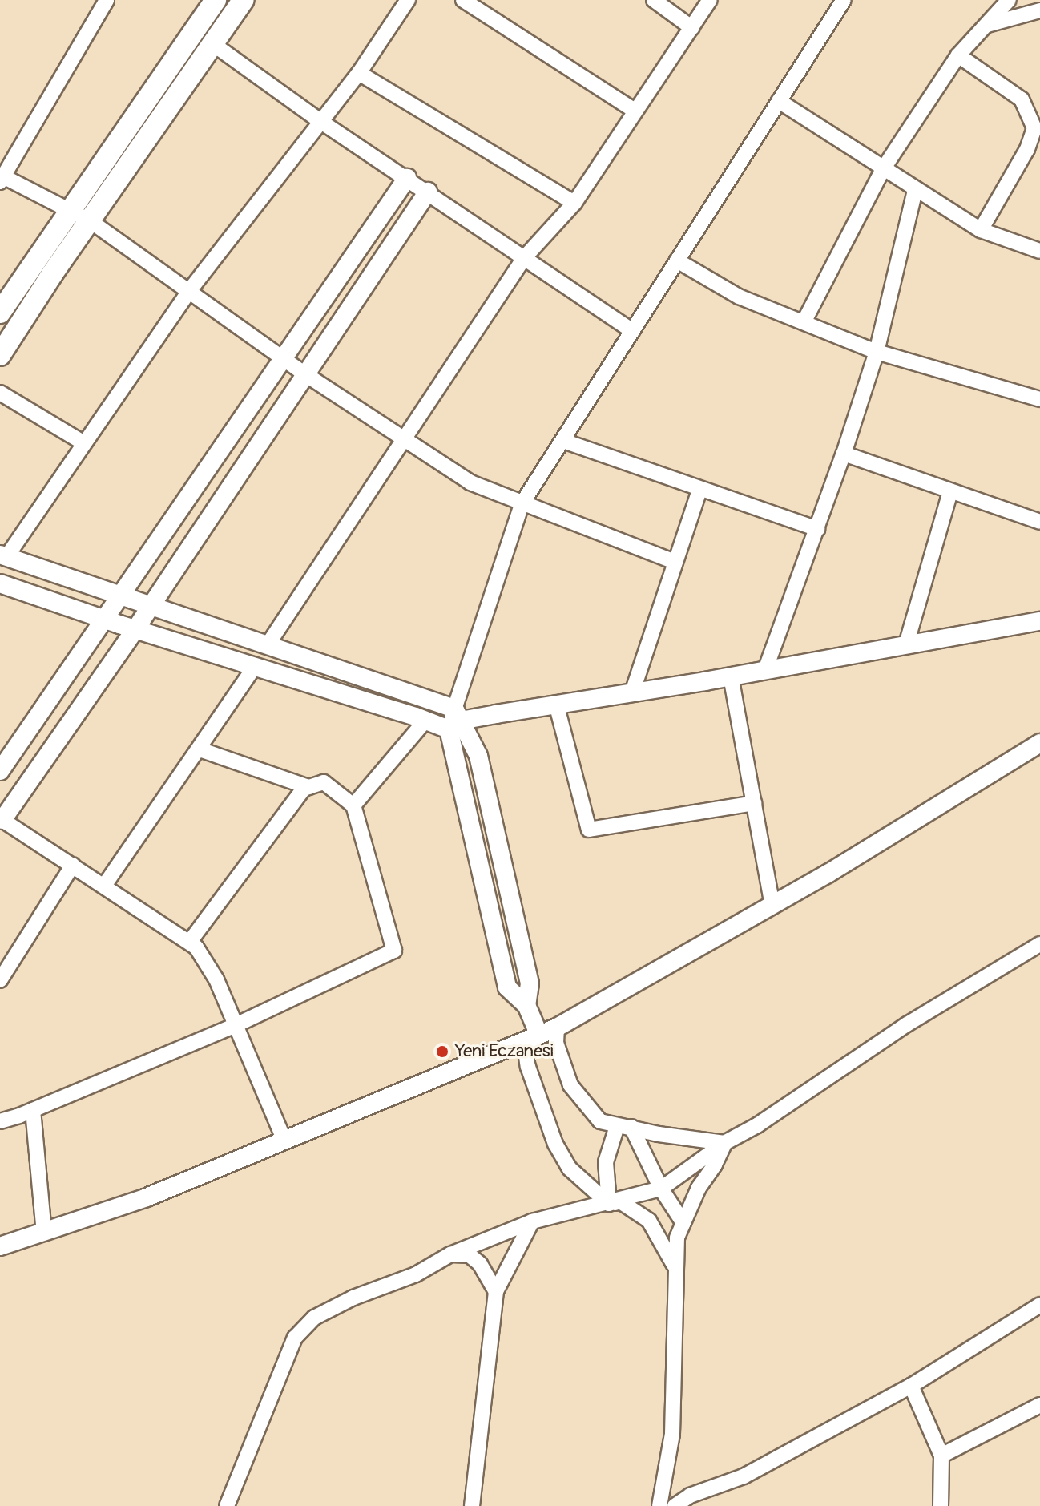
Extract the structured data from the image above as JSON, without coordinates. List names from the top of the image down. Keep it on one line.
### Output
{"places":["Yeni Eczanesi"]}
